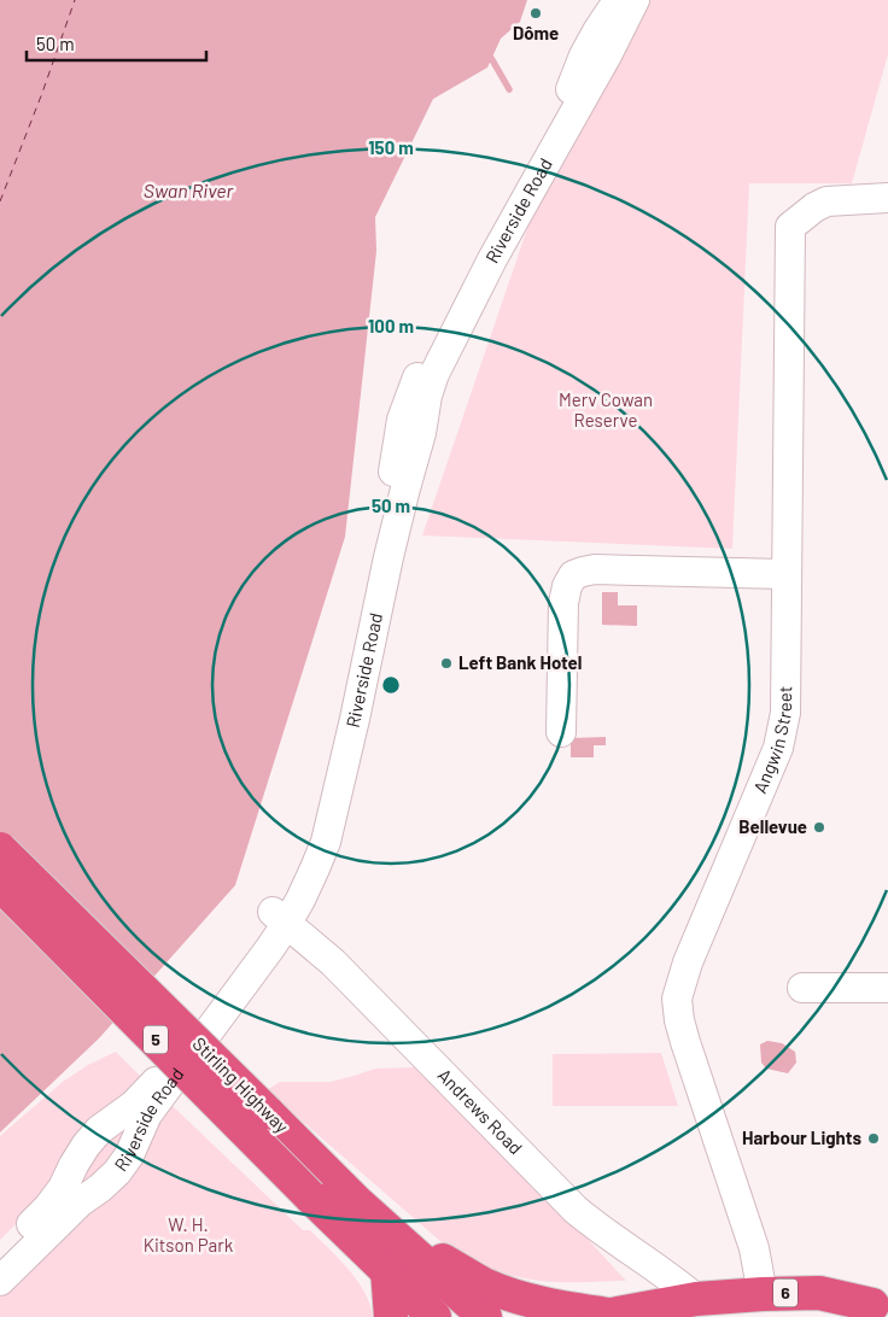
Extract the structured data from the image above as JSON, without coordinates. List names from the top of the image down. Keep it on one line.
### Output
{"streets":{"highway":["5","Stirling Highway","6"],"street":["Riverside Road","Angwin Street","Andrews Road"]},"crossings":[["Riverside Road","Andrews Road"],["Angwin Street","6"],["Andrews Road","6"]],"water":["Swan River"],"parks":["Merv Cowan Reserve","W. H. Kitson Park"],"places":["Dôme","Left Bank Hotel","Bellevue","Harbour Lights"],"scale_bar":"50 m","rings":["150 m","100 m","50 m"]}
